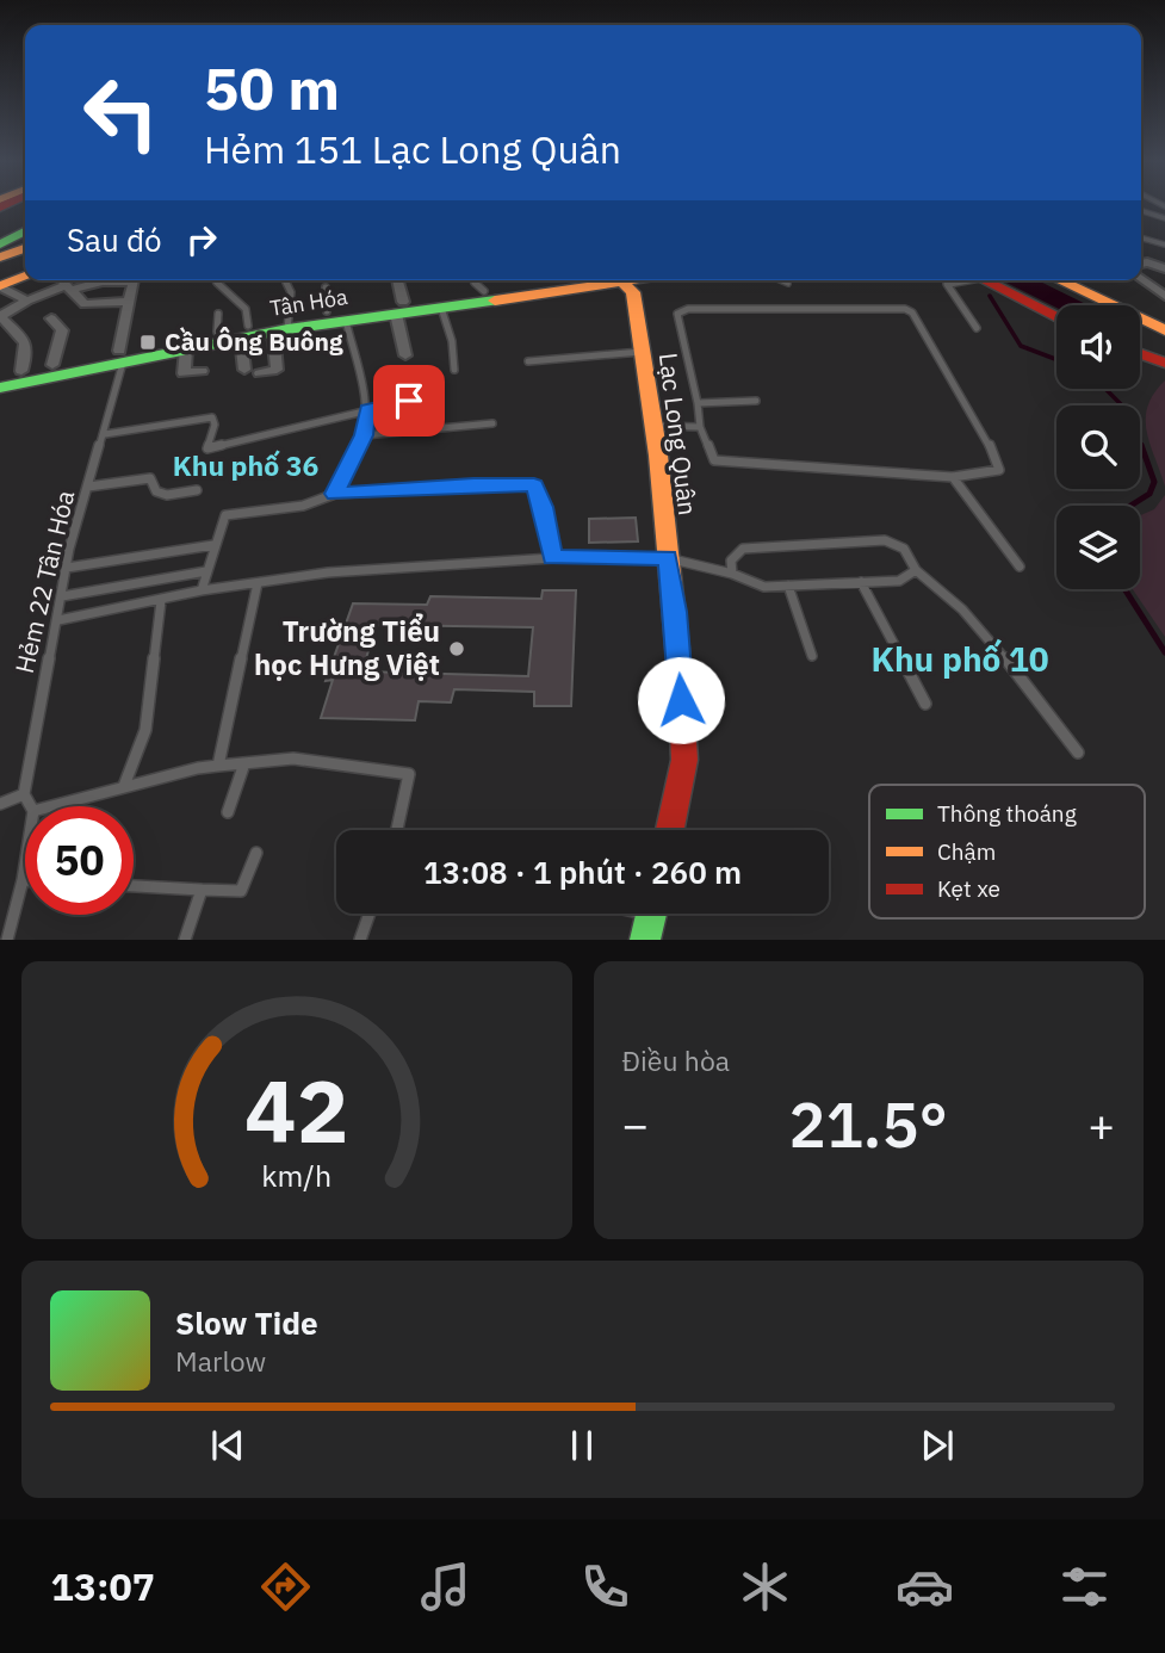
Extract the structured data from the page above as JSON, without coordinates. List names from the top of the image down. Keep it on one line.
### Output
{"streets":{"main road":["Tân Hóa","Lạc Long Quân"],"lane":["Hẻm 22 Tân Hóa"]},"crossings":[["Tân Hóa","Hẻm 22 Tân Hóa"]],"districts":["Khu phố 36","Khu phố 10"],"places":{"transit":["Cầu Ông Buông"],"other":["Trường Tiểu học Hưng Việt"]},"legend":["Thông thoáng","Chậm","Kẹt xe"],"page":{"turn":["50 m","Hẻm 151 Lạc Long Quân"],"then":"Sau đó","limit":"50","trip":"13:08 · 1 phút · 260 m","tile":"Điều hòa","heat":["−","21.5°","+"],"song":["Slow Tide","Marlow"],"tabs":"13:07","gauge":["42","km/h"]}}
